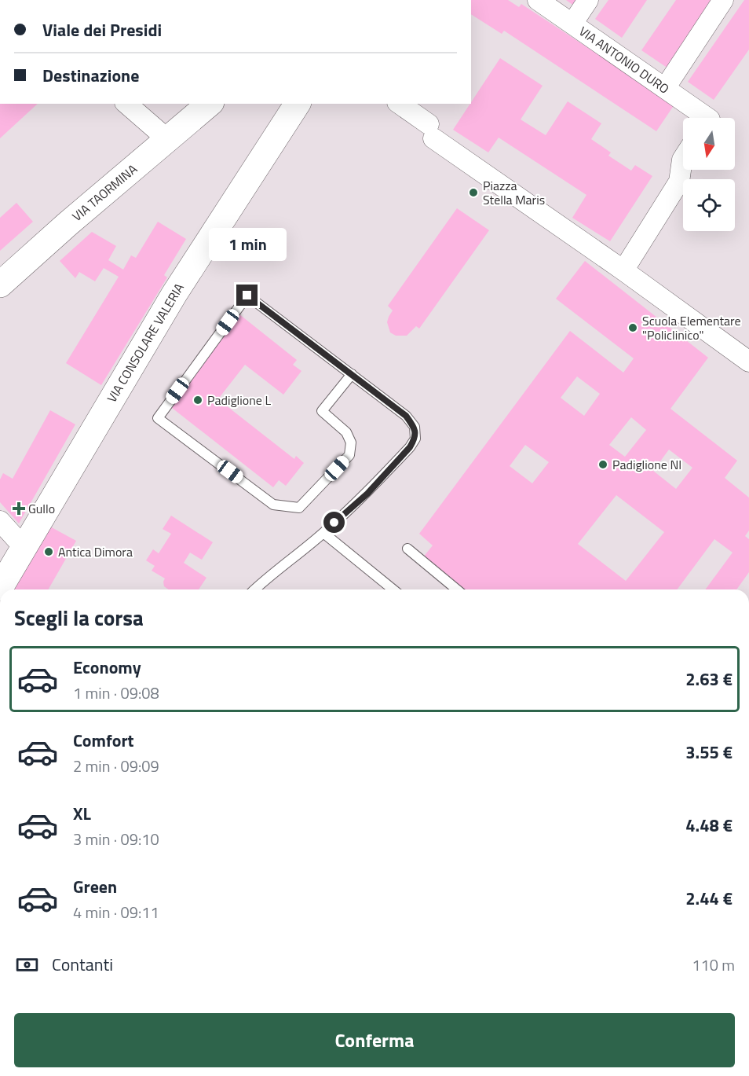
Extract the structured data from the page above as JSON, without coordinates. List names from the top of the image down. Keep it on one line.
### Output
{"streets":{"main road":["VIA TAORMINA","VIA CONSOLARE VALERIA"],"street":["VIA ANTONIO DURO"]},"places":{"other":["Piazza Stella Maris","Scuola Elementare \"Policlinico\"","Padiglione L","Padiglione NI","Antica Dimora"],"health":["Gullo"]},"north":"bottom","page":{"banner":["Viale dei Presidi","Destinazione"],"bubble":"1 min","heading":"Scegli la corsa","list":[{"name":"Economy","note":"1 min · 09:08","value":"2.63 €"},{"name":"Comfort","note":"2 min · 09:09","value":"3.55 €"},{"name":"XL","note":"3 min · 09:10","value":"4.48 €"},{"name":"Green","note":"4 min · 09:11","value":"2.44 €"}],"pay":["Contanti","110 m"],"buttons":"Conferma"}}
